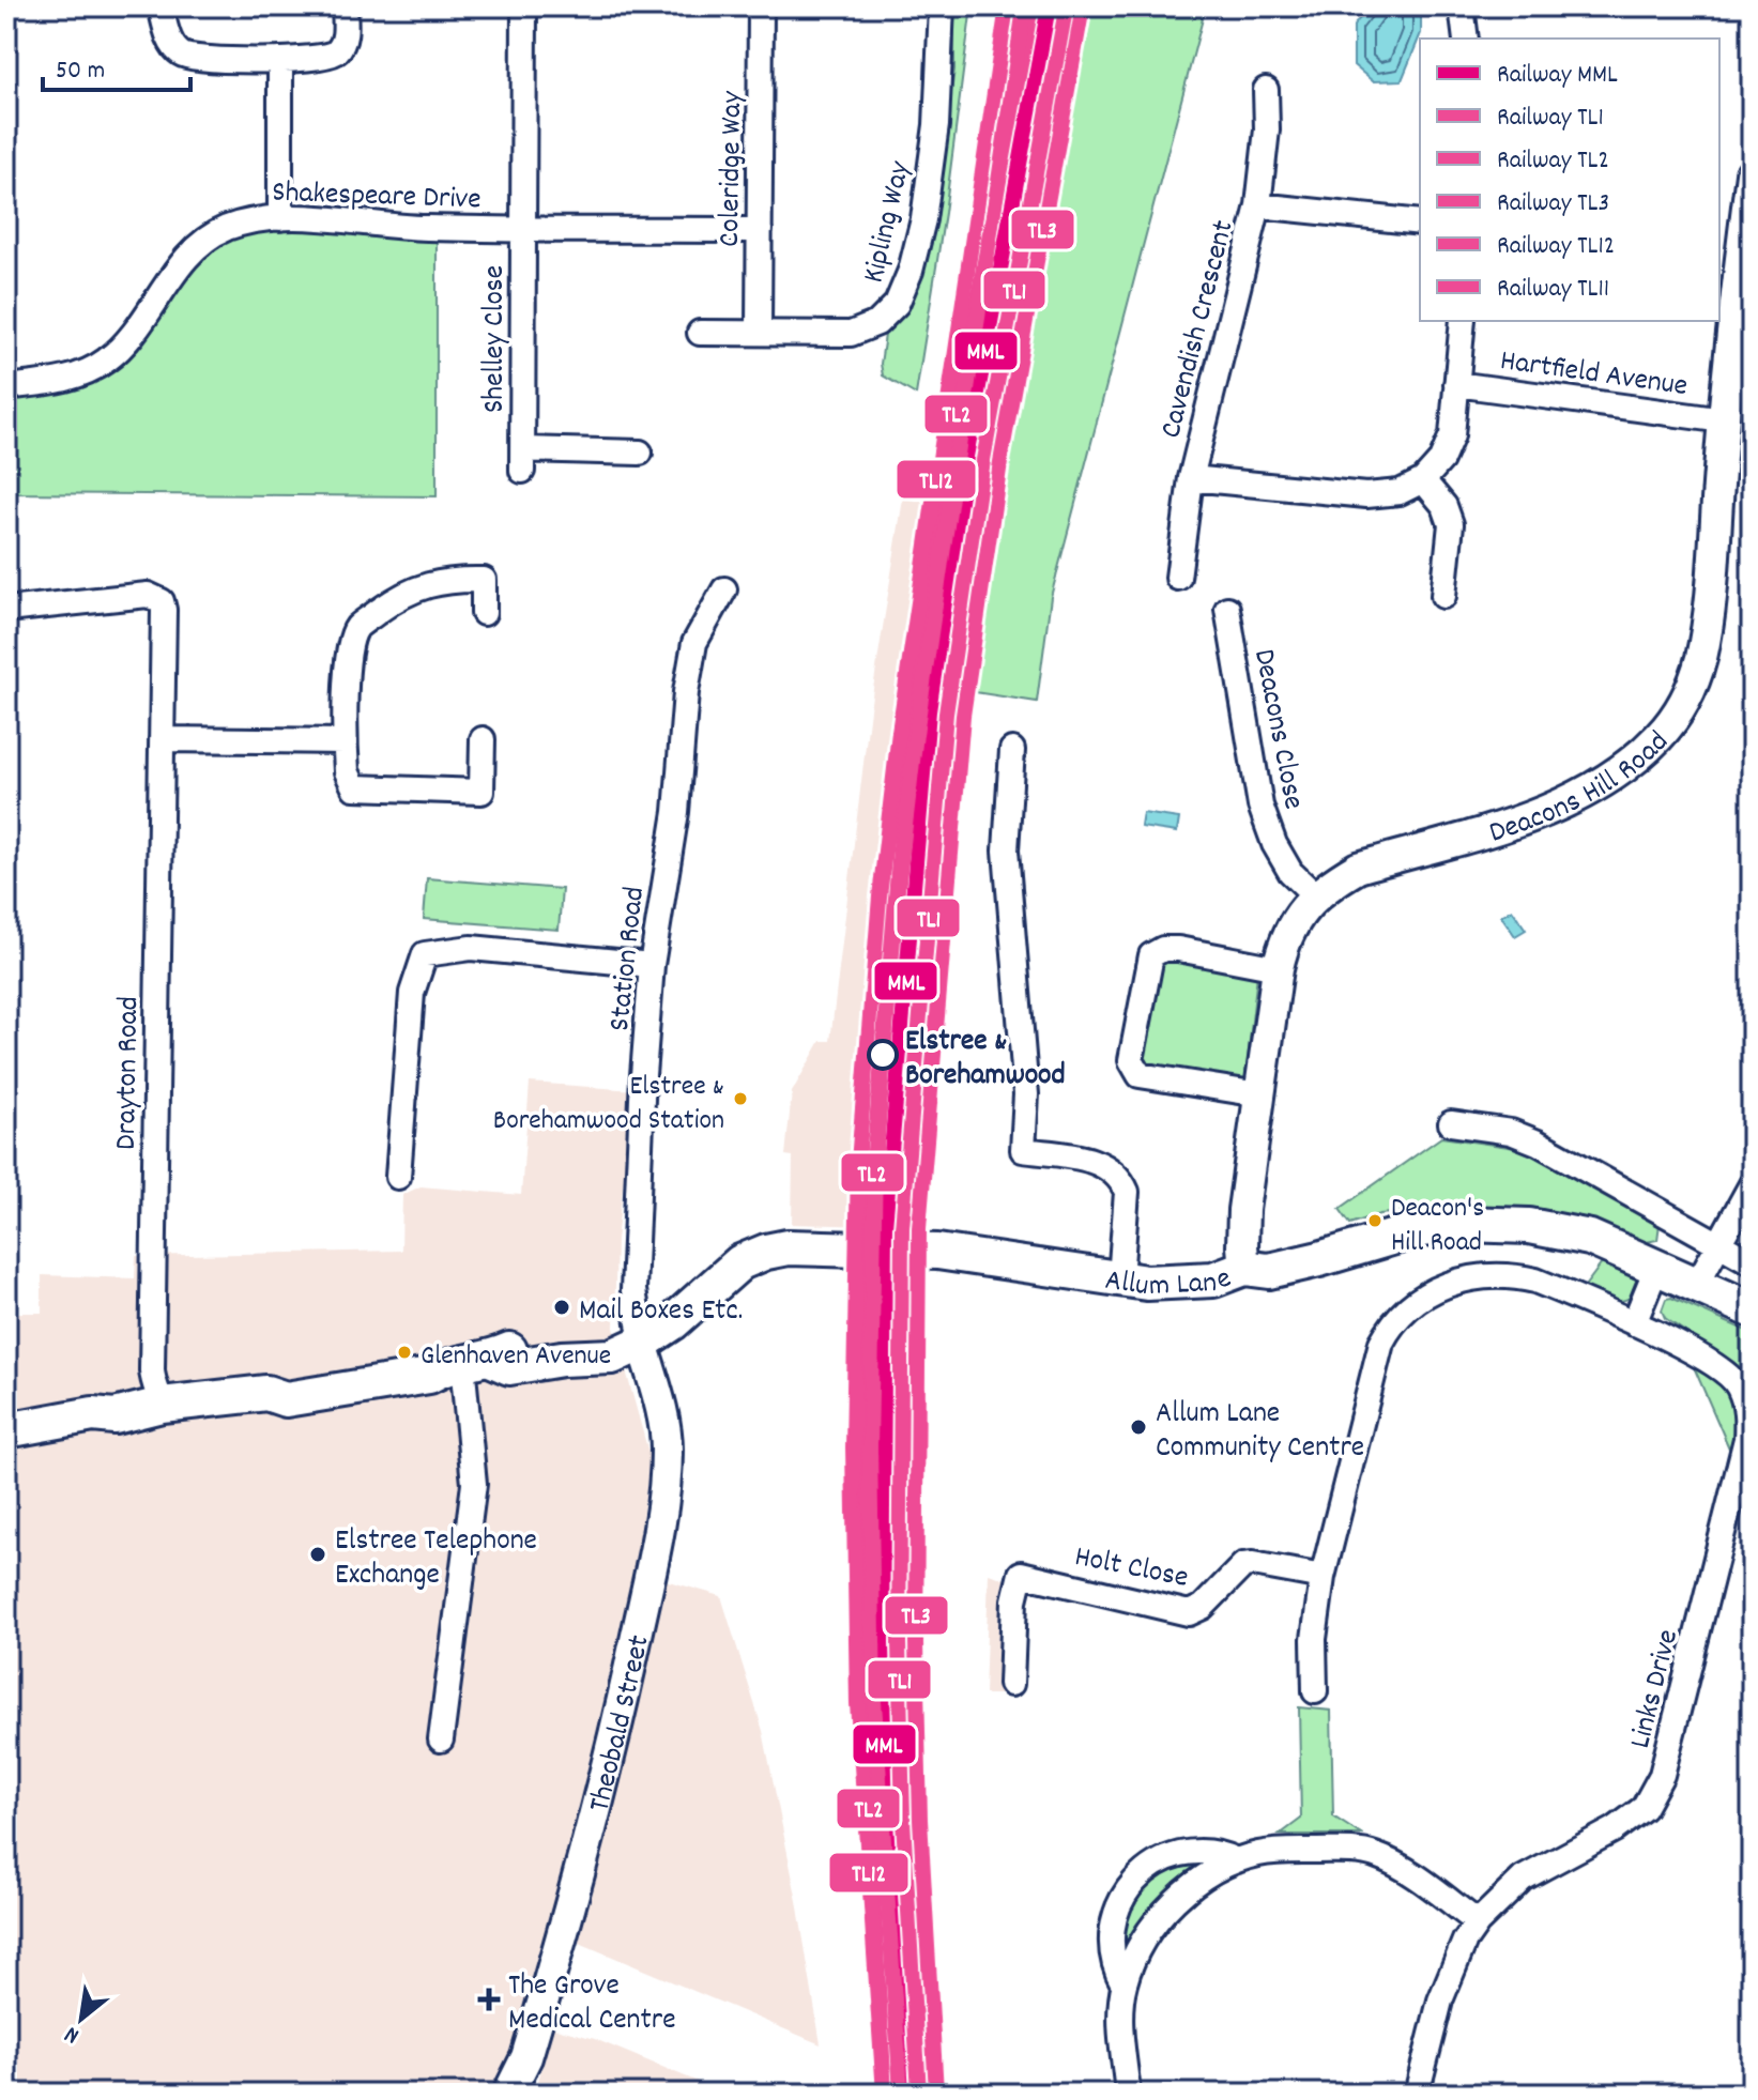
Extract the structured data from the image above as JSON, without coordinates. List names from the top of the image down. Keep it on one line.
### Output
{"streets":{"main road":["Allum Lane"],"street":["Coleridge Way","Shakespeare Drive","Kipling Way","Cavendish Crescent","Shelley Close","Hartfield Avenue","Deacons Close","Deacons Hill Road","Station Road","Drayton Road","Holt Close","Links Drive","Theobald Street"]},"crossings":[["Coleridge Way","Shakespeare Drive"],["Coleridge Way","Kipling Way"],["Shakespeare Drive","Shelley Close"],["Cavendish Crescent","Hartfield Avenue"],["Hartfield Avenue","Deacons Hill Road"],["Deacons Close","Deacons Hill Road"],["Deacons Hill Road","Allum Lane"],["Station Road","Allum Lane"],["Station Road","Theobald Street"],["Allum Lane","Theobald Street"],["Holt Close","Links Drive"]],"places":{"other":["Elstree & Borehamwood","Elstree & Borehamwood Station","Deacon's Hill Road","Mail Boxes Etc.","Glenhaven Avenue","Allum Lane Community Centre","Elstree Telephone Exchange"],"health":["The Grove Medical Centre"]},"lines":["rail line MML","rail line TL2","rail line TL12","rail line TL11","rail line TL1","rail line TL3"],"legend":["Railway MML","Railway TL1","Railway TL2","Railway TL3","Railway TL12","Railway TL11"],"scale_bar":"50 m","north":"bottom left"}
